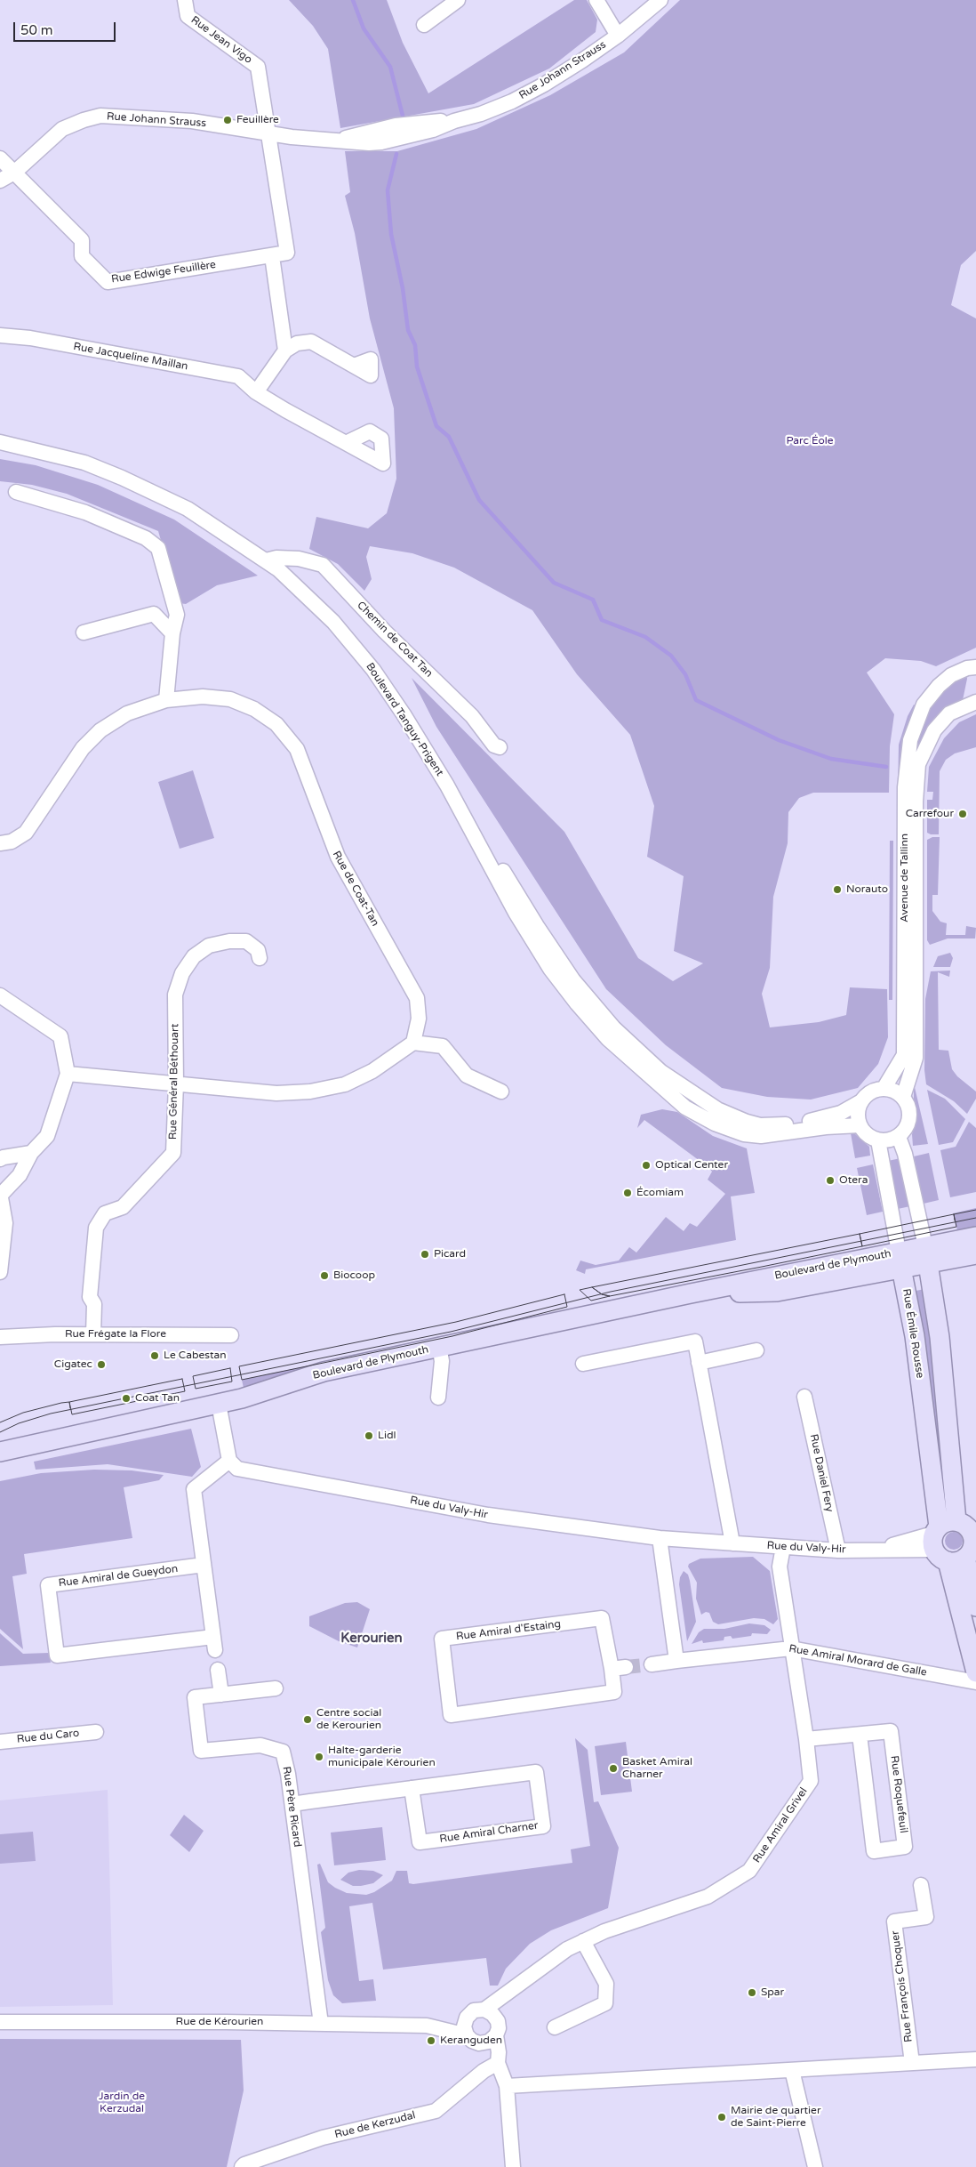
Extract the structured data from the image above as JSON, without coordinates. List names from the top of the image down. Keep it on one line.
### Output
{"streets":{"main road":["Boulevard de Plymouth","Rue Émile Rousse"],"street":["Rue Jean Vigo","Rue Johann Strauss","Rue Edwige Feuillère","Rue Jacqueline Maillan","Chemin de Coat Tan","Boulevard Tanguy-Prigent","Avenue de Tallinn","Rue de Coat-Tan","Rue Général Béthouart","Rue Frégate la Flore","Rue Daniel Fery","Rue du Valy-Hir","Rue Amiral de Gueydon","Rue Amiral d'Estaing","Rue Amiral Morard de Galle","Rue du Caro","Rue Roquefeuil","Rue Père Ricard","Rue Amiral Grivel","Rue Amiral Charner","Rue François Choquer","Rue de Kérourien","Rue de Kerzudal"]},"crossings":[["Rue Jean Vigo","Rue Johann Strauss"],["Rue Jean Vigo","Rue Edwige Feuillère"],["Rue Johann Strauss","Rue Edwige Feuillère"],["Chemin de Coat Tan","Boulevard Tanguy-Prigent"],["Boulevard Tanguy-Prigent","Avenue de Tallinn"],["Boulevard Tanguy-Prigent","Rue Émile Rousse"],["Avenue de Tallinn","Rue Émile Rousse"],["Rue Général Béthouart","Rue Frégate la Flore"],["Boulevard de Plymouth","Rue Émile Rousse"],["Rue Émile Rousse","Rue du Valy-Hir"],["Rue Daniel Fery","Rue du Valy-Hir"],["Rue du Valy-Hir","Rue Amiral Grivel"],["Rue Amiral Morard de Galle","Rue Amiral Grivel"],["Rue Roquefeuil","Rue Amiral Grivel"],["Rue Père Ricard","Rue Amiral Charner"],["Rue Père Ricard","Rue de Kérourien"],["Rue Amiral Grivel","Rue de Kérourien"]],"districts":["Kerourien"],"parks":["Parc Éole","Jardin de Kerzudal"],"places":["Feuillère","Carrefour","Norauto","Optical Center","Otera","Écomiam","Picard","Biocoop","Le Cabestan","Cigatec","Coat Tan","Lidl","Centre social de Kerourien","Halte-garderie municipale Kérourien","Basket Amiral Charner","Spar","Keranguden","Mairie de quartier de Saint-Pierre"],"scale_bar":"50 m"}
